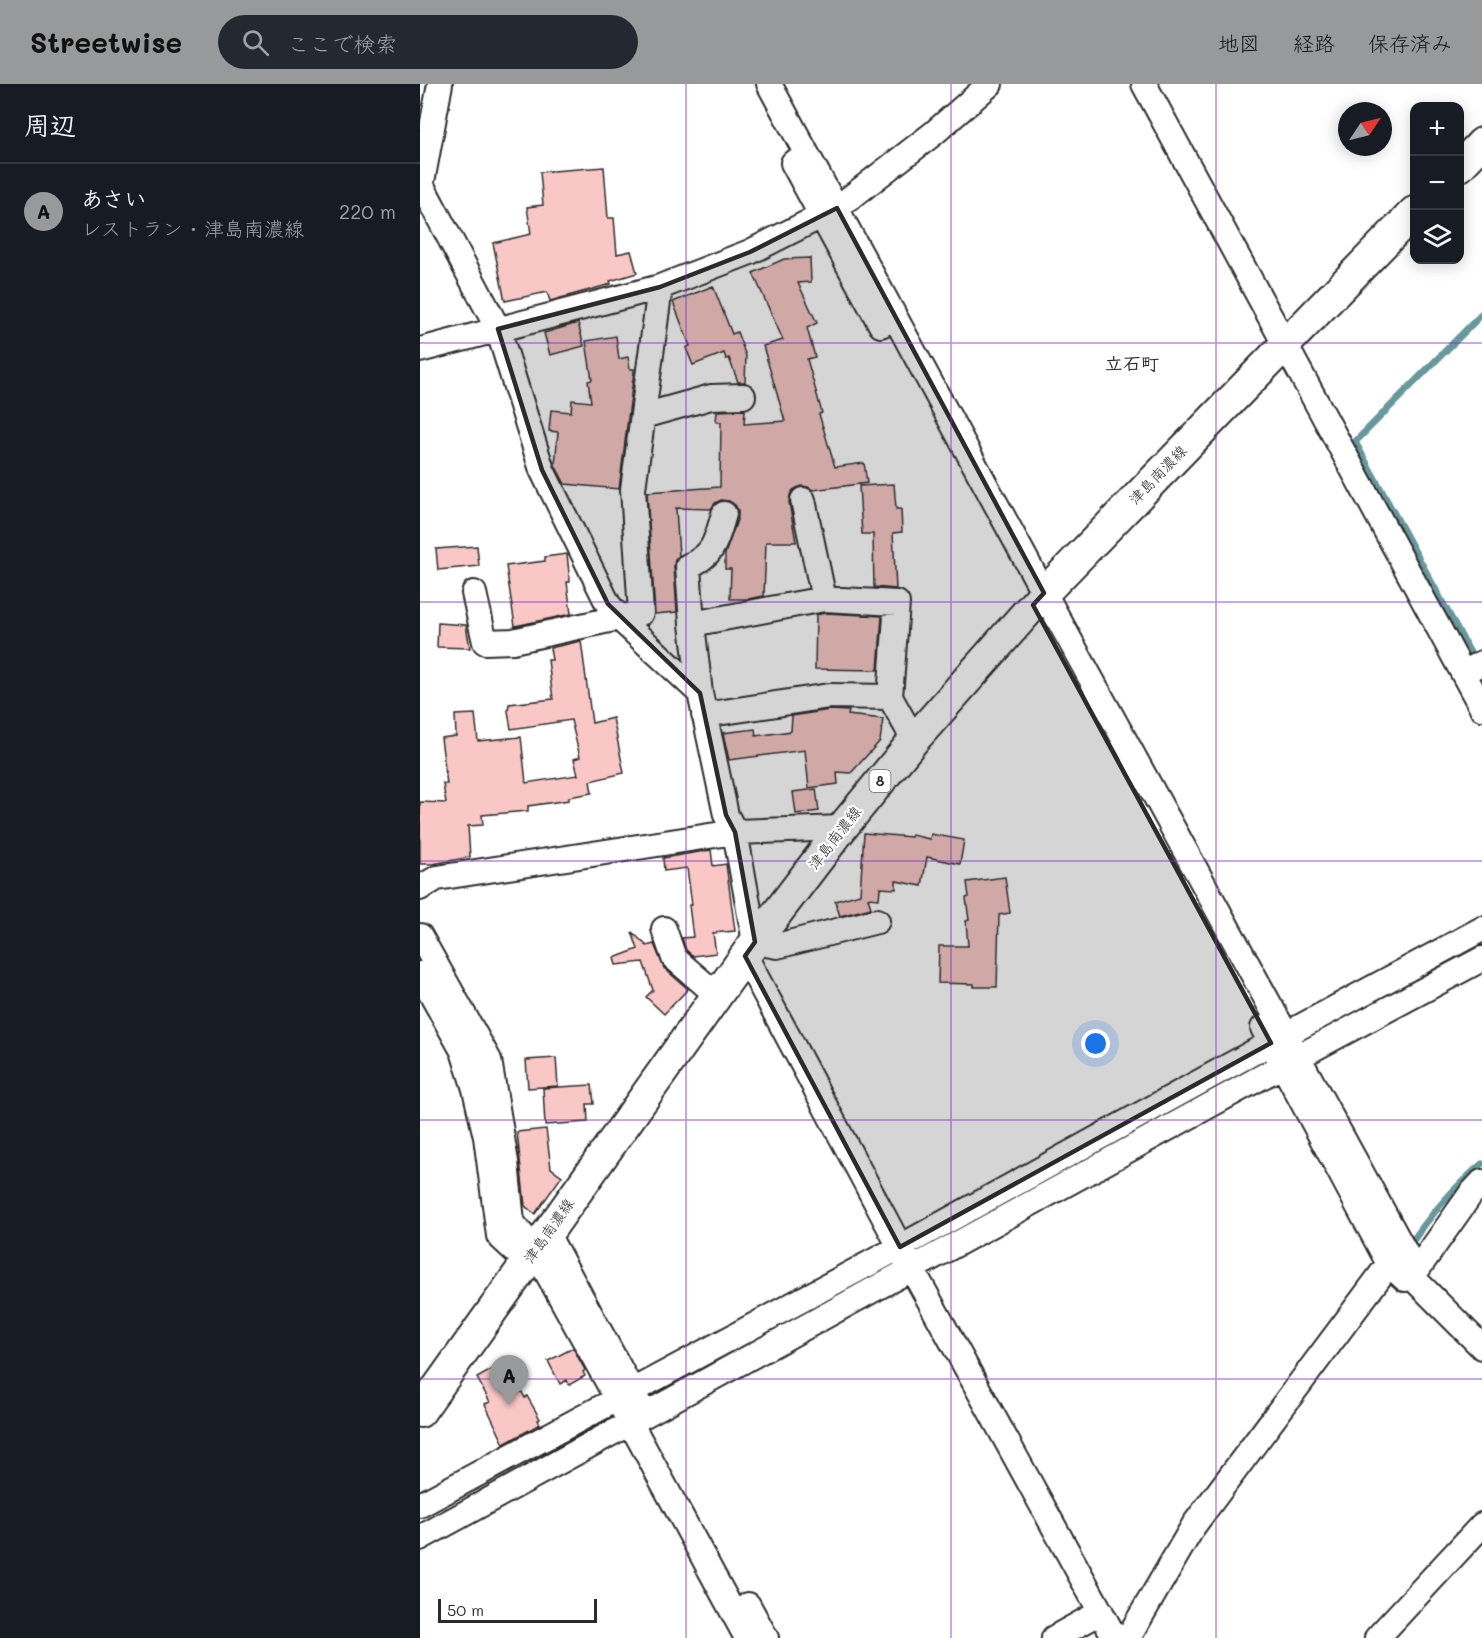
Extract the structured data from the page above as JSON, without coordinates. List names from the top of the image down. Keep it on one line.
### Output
{"streets":{"main road":["津島南濃線","8"]},"districts":["立石町"],"scale_bar":"50 m","north":"top right","page":{"header":"Streetwise","search":"ここで検索","nav":["地図","経路","保存済み"],"heading":"周辺","map_buttons":["+","−"],"list":[{"mark":"A","name":"あさい","note":"レストラン · 津島南濃線","value":"220 m"}],"pins":"A","scale":"50 m"}}
